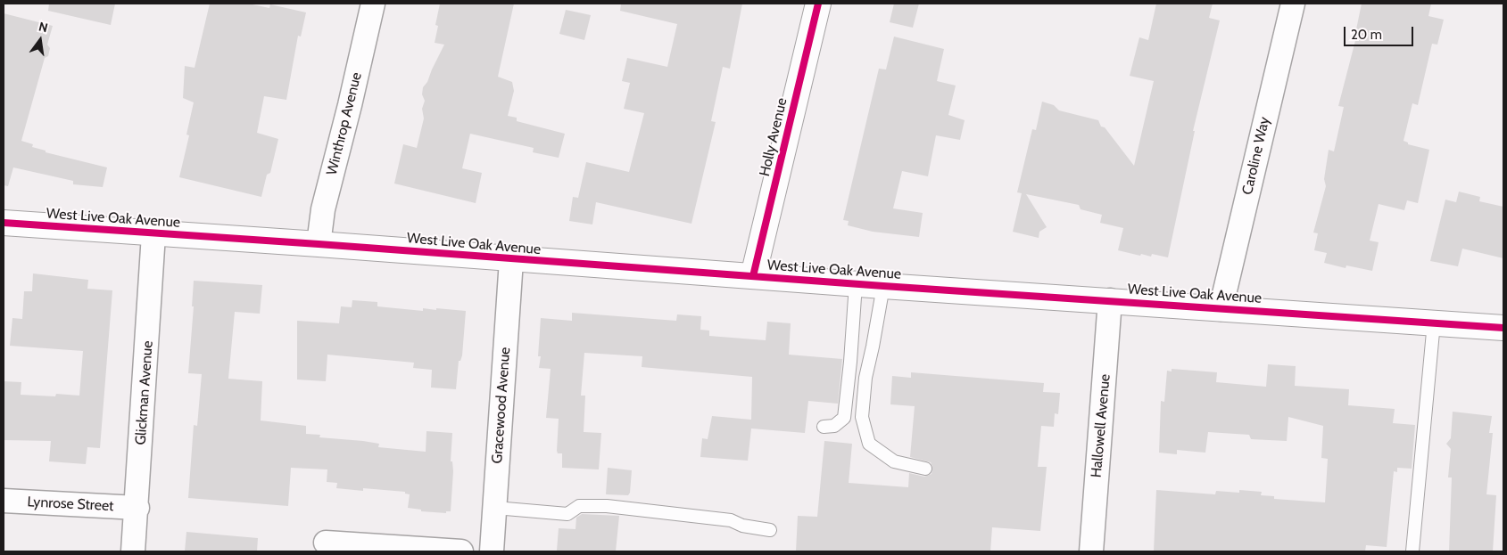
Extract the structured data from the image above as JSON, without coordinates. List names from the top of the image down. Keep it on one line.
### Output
{"streets":{"street":["Winthrop Avenue","Holly Avenue","Caroline Way","West Live Oak Avenue","Glickman Avenue","Gracewood Avenue","Hallowell Avenue","Lynrose Street"]},"crossings":[["Winthrop Avenue","West Live Oak Avenue"],["Holly Avenue","West Live Oak Avenue"],["Caroline Way","West Live Oak Avenue"],["West Live Oak Avenue","Glickman Avenue"],["West Live Oak Avenue","Gracewood Avenue"],["West Live Oak Avenue","Hallowell Avenue"],["Glickman Avenue","Lynrose Street"]],"scale_bar":"20 m","north":"top"}
